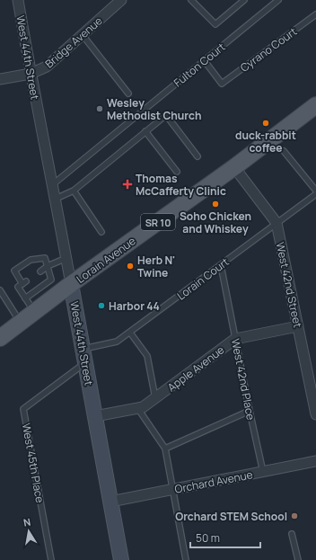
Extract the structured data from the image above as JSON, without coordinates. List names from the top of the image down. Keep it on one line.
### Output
{"streets":{"main road":["SR 10","Lorain Avenue"],"street":["Bridge Avenue","West 44th Street","West 42nd Street","Apple Avenue","Orchard Avenue"],"lane":["Cyrano Court","Fulton Court","Lorain Court","West 42nd Place","West 45th Place"]},"crossings":[["Bridge Avenue","West 44th Street"],["Cyrano Court","Fulton Court"],["West 44th Street","Fulton Court"],["West 44th Street","Lorain Avenue"],["West 44th Street","Lorain Court"],["West 44th Street","Apple Avenue"],["West 44th Street","West 45th Place"],["West 44th Street","Orchard Avenue"],["Lorain Avenue","West 42nd Street"],["Lorain Court","West 42nd Street"],["Lorain Court","West 42nd Place"],["West 42nd Street","Apple Avenue"],["Apple Avenue","West 42nd Place"],["West 42nd Place","Orchard Avenue"]],"places":{"other":["Wesley Methodist Church","duck-rabbit coffee","Soho Chicken and Whiskey","Herb N' Twine","Harbor 44","Orchard STEM School"],"health":["Thomas McCafferty Clinic"]},"scale_bar":"50 m","north":"top"}
